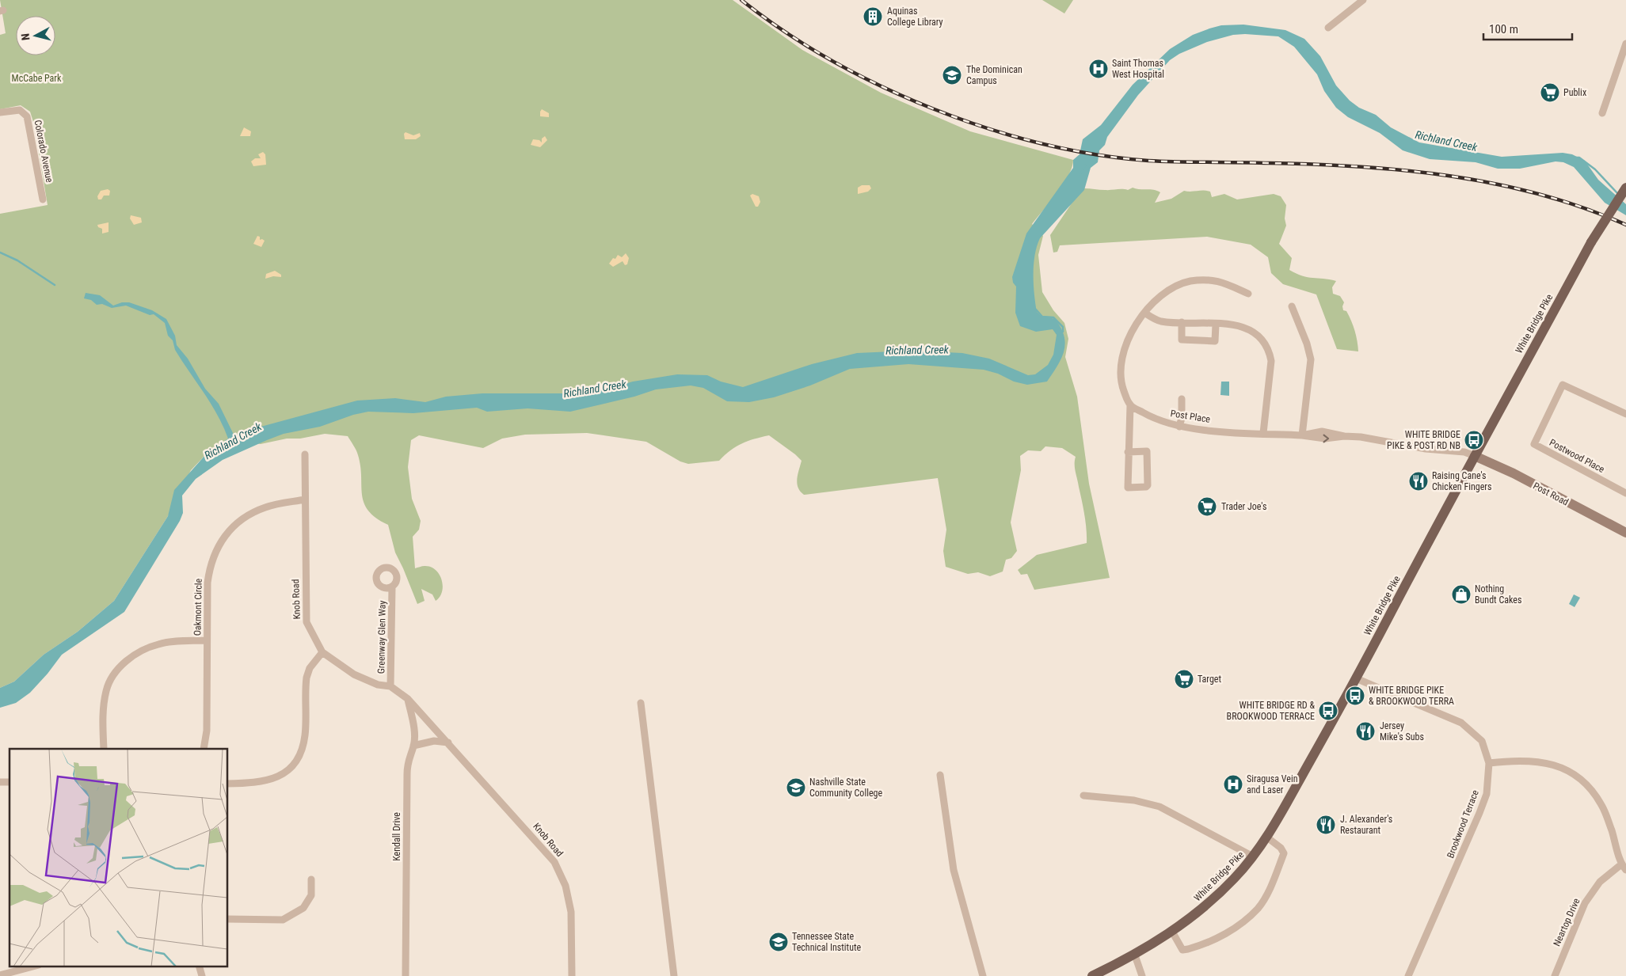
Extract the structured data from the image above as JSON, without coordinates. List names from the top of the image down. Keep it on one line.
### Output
{"streets":{"main road":["White Bridge Pike"],"street":["Colorado Avenue","Post Place","Postwood Place","Post Road","Knob Road","Oakmont Circle","Greenway Glen Way","Brookwood Terrace","Kendall Drive","Neartop Drive"]},"crossings":[["White Bridge Pike","Post Place"],["White Bridge Pike","Post Road"],["White Bridge Pike","Brookwood Terrace"],["Post Place","Post Road"],["Knob Road","Oakmont Circle"],["Knob Road","Greenway Glen Way"],["Knob Road","Kendall Drive"]],"water":["Richland Creek"],"parks":["McCabe Park"],"places":{"building":["Aquinas College Library"],"hospital":["Saint Thomas West Hospital","Siragusa Vein and Laser"],"school or university":["The Dominican Campus","Nashville State Community College","Tennessee State Technical Institute"],"supermarket":["Publix","Trader Joe's","Target"],"bus stop":["WHITE BRIDGE PIKE & POST RD NB","WHITE BRIDGE PIKE & BROOKWOOD TERRA","WHITE BRIDGE RD & BROOKWOOD TERRACE"],"restaurant":["Raising Cane's Chicken Fingers","Jersey Mike's Subs","J. Alexander's Restaurant"],"shop":["Nothing Bundt Cakes"]},"scale_bar":"100 m","north":"left"}
